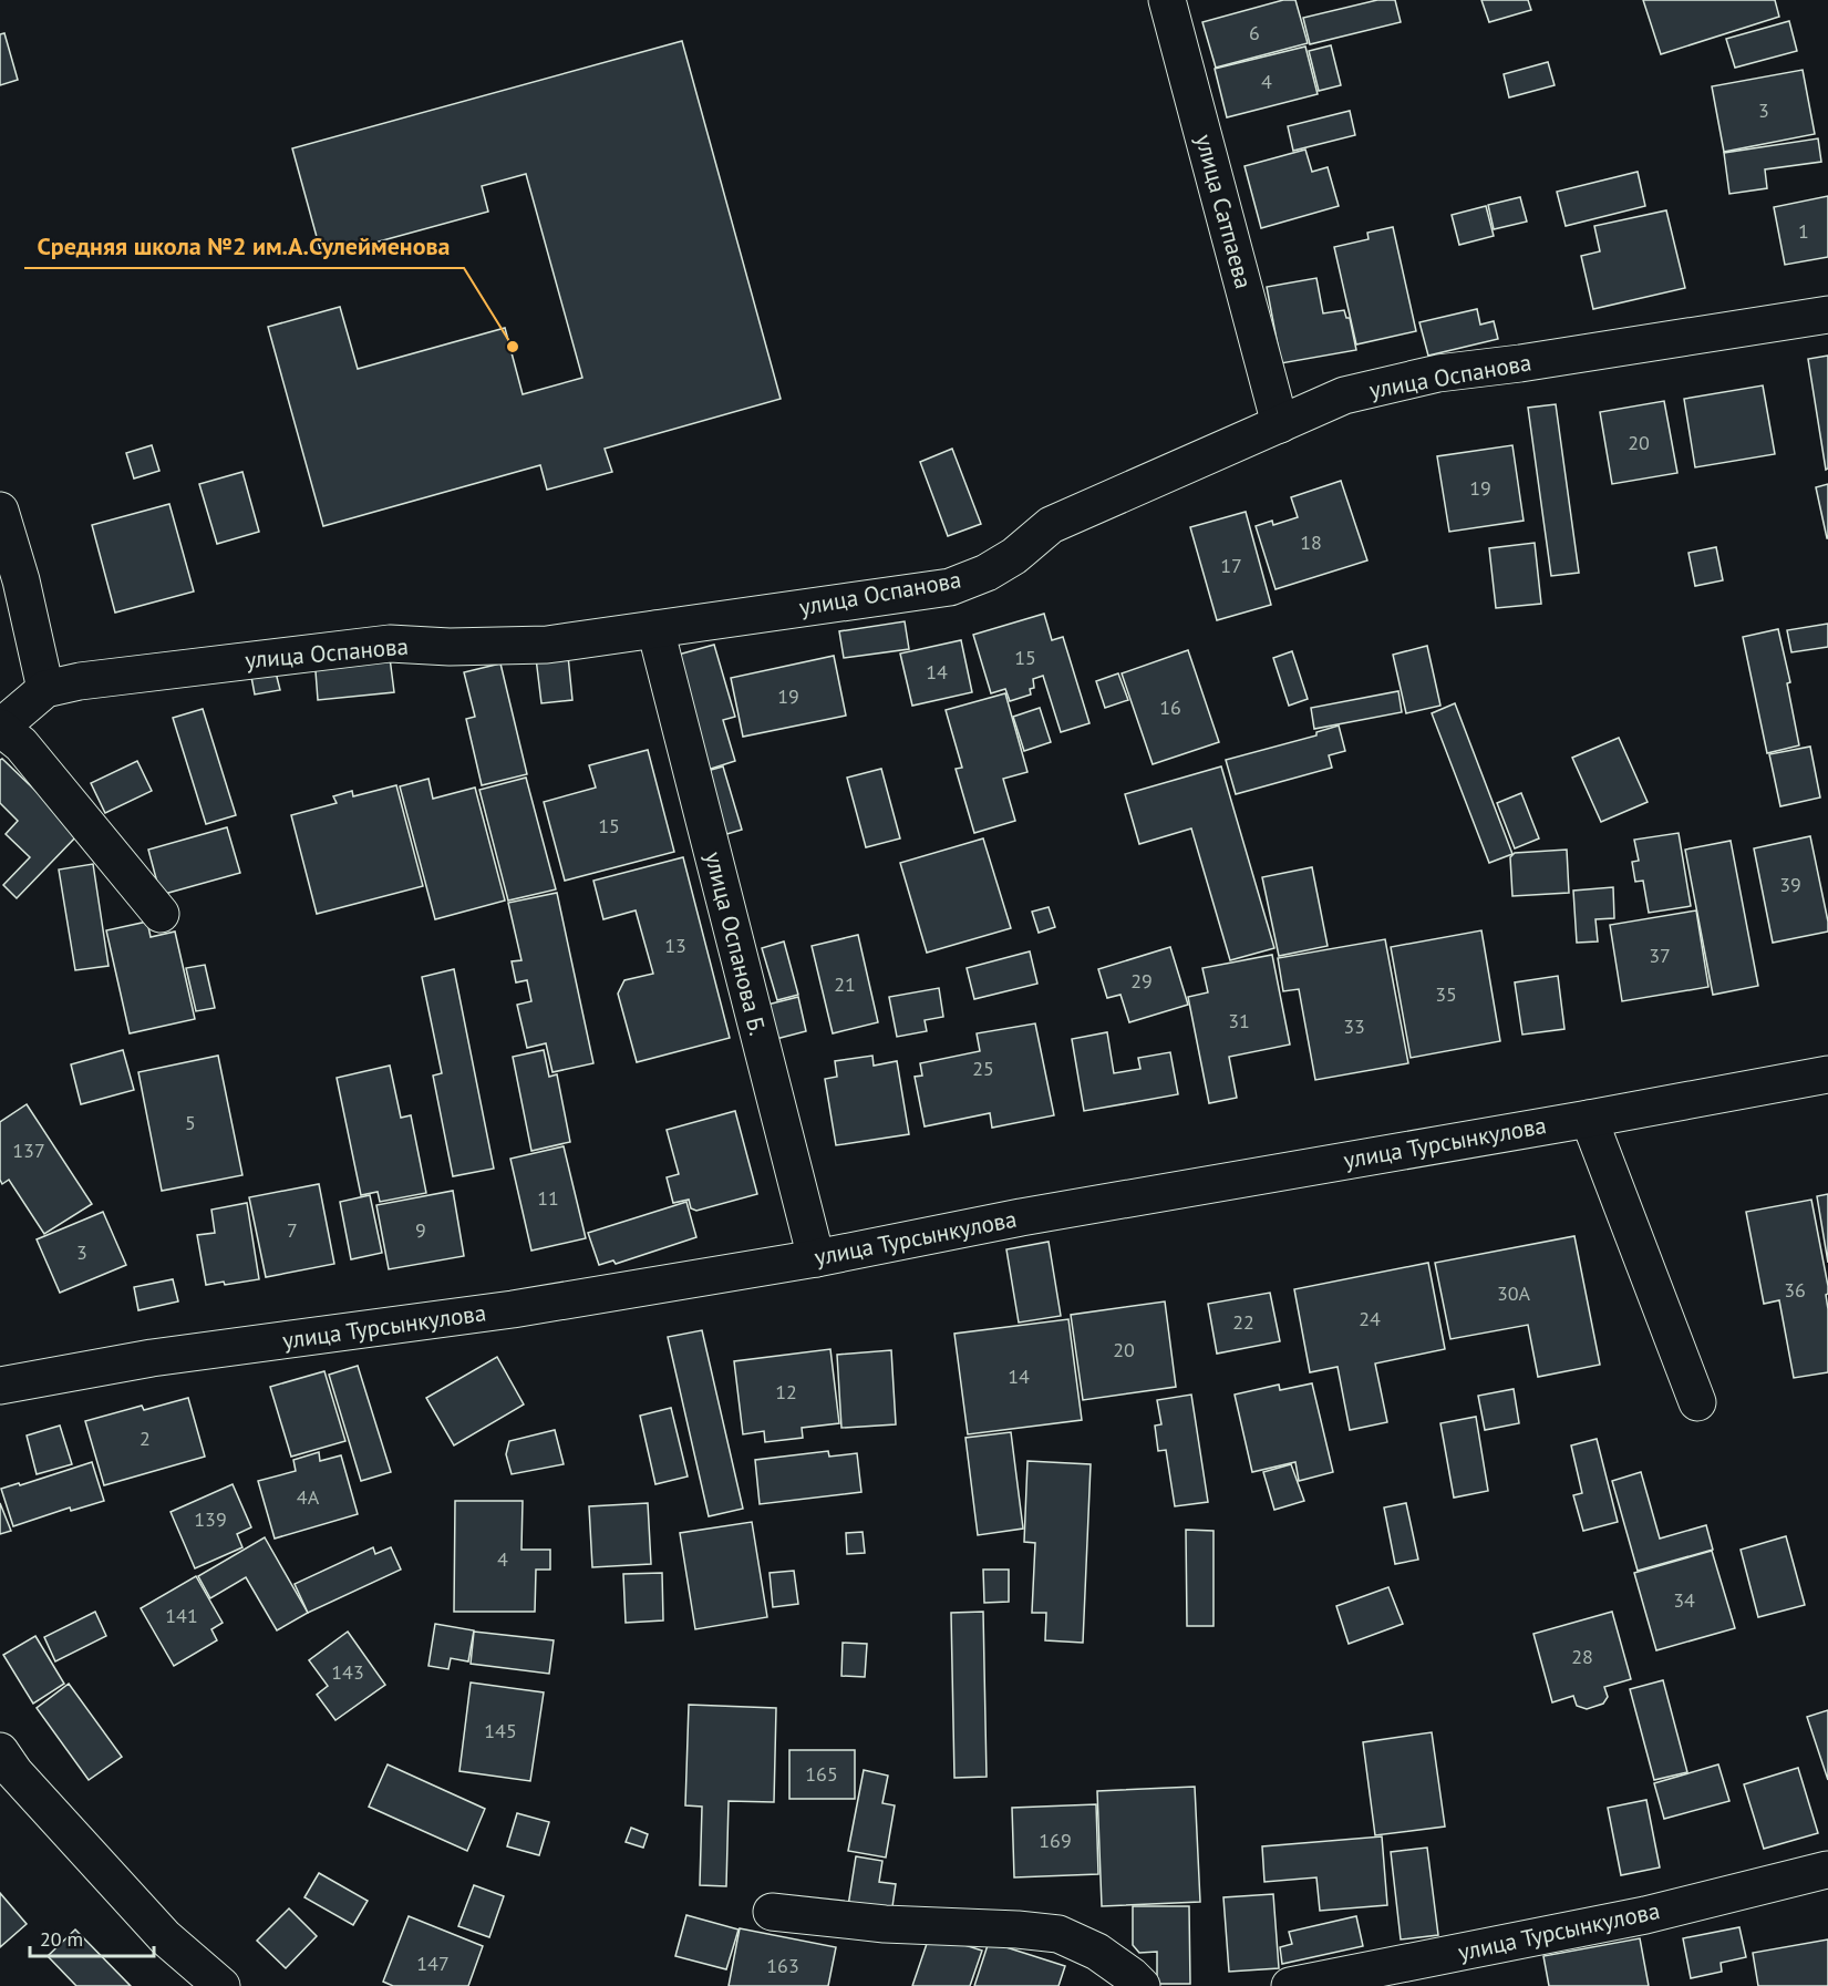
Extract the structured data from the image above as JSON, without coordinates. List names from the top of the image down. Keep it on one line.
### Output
{"streets":{"street":["улица Сатпаева","улица Оспанова","улица Оспанова Б.","улица Турсынкулова"]},"crossings":[["улица Сатпаева","улица Оспанова"],["улица Оспанова","улица Оспанова Б."],["улица Оспанова Б.","улица Турсынкулова"]],"places":["Средняя школа №2 им.А.Сулейменова"],"house_numbers":["6","4","3","1","20","19","18","17","15","14","19","16","15","39","13","37","29","21","35","31","33","25","5","137","11","7","9","3","36","30А","24","22","20","14","12","2","4А","139","4","34","141","28","143","145","165","169","147","163"],"scale_bar":"20 m"}
